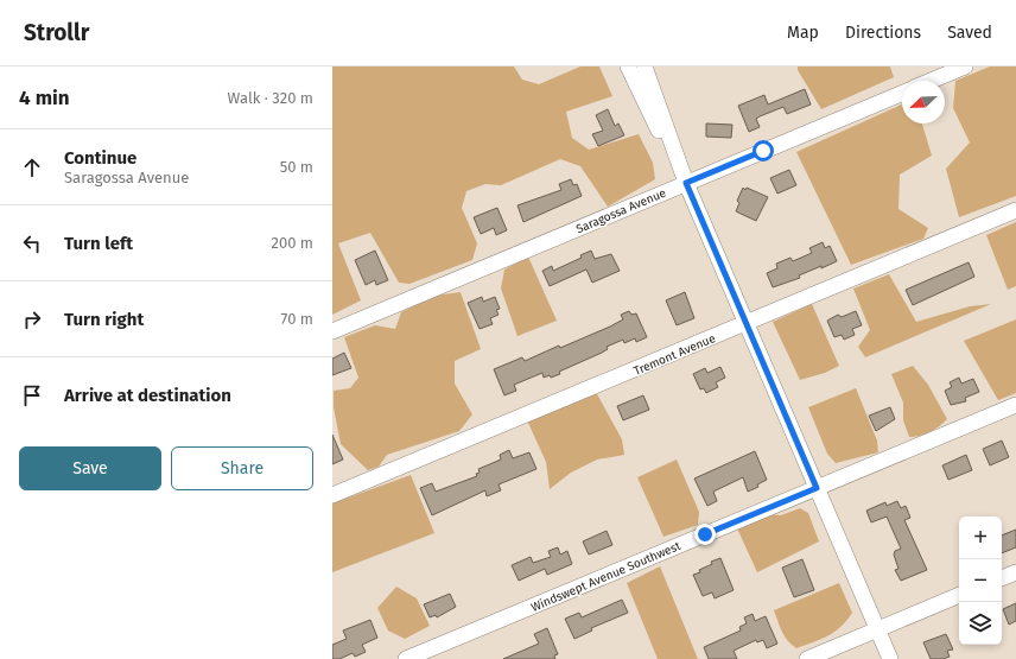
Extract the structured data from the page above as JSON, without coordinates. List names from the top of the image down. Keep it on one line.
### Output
{"streets":{"street":["Saragossa Avenue","Tremont Avenue","Windswept Avenue Southwest"]},"north":"bottom left","page":{"header":"Strollr","nav":["Map","Directions","Saved"],"heading":["4 min","Walk · 320 m"],"list":[["Continue","Saragossa Avenue","50 m"],["Turn left","200 m"],["Turn right","70 m"],"Arrive at destination"],"buttons":["Save","Share"],"map_buttons":["+","−"]}}
